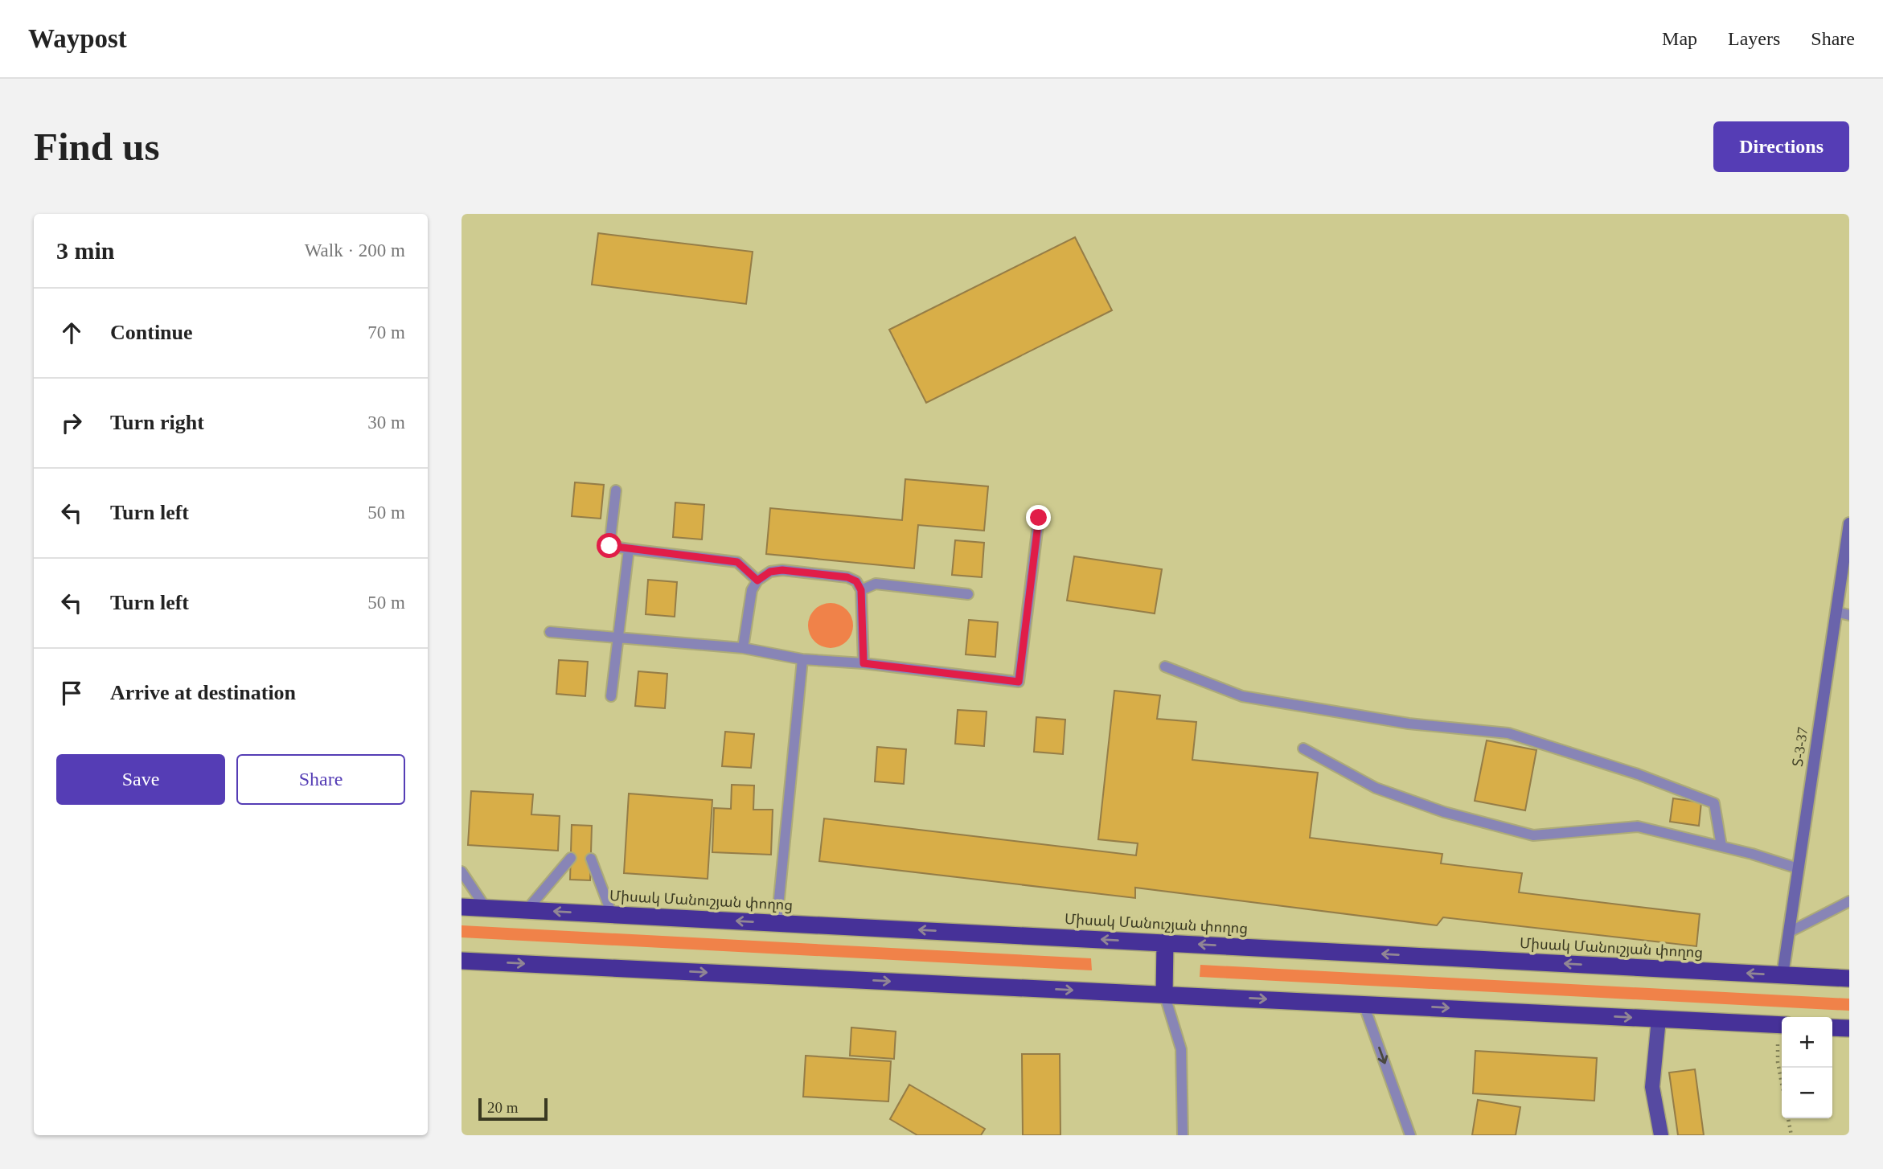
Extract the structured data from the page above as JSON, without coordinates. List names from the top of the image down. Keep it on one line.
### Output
{"streets":{"highway":["Միսակ Մանուշյան փողոց"],"main road":["Տ-3-37"]},"crossings":[["Տ-3-37","Միսակ Մանուշյան փողոց"]],"scale_bar":"20 m","page":{"header":"Waypost","nav":["Map","Layers","Share"],"buttons":["Directions",["Save","Share"]],"title":"Find us","heading":["3 min","Walk · 200 m"],"list":[["Continue","70 m"],["Turn right","30 m"],["Turn left","50 m"],["Turn left","50 m"],"Arrive at destination"],"map_buttons":["+","−"],"scale":"20 m"}}
